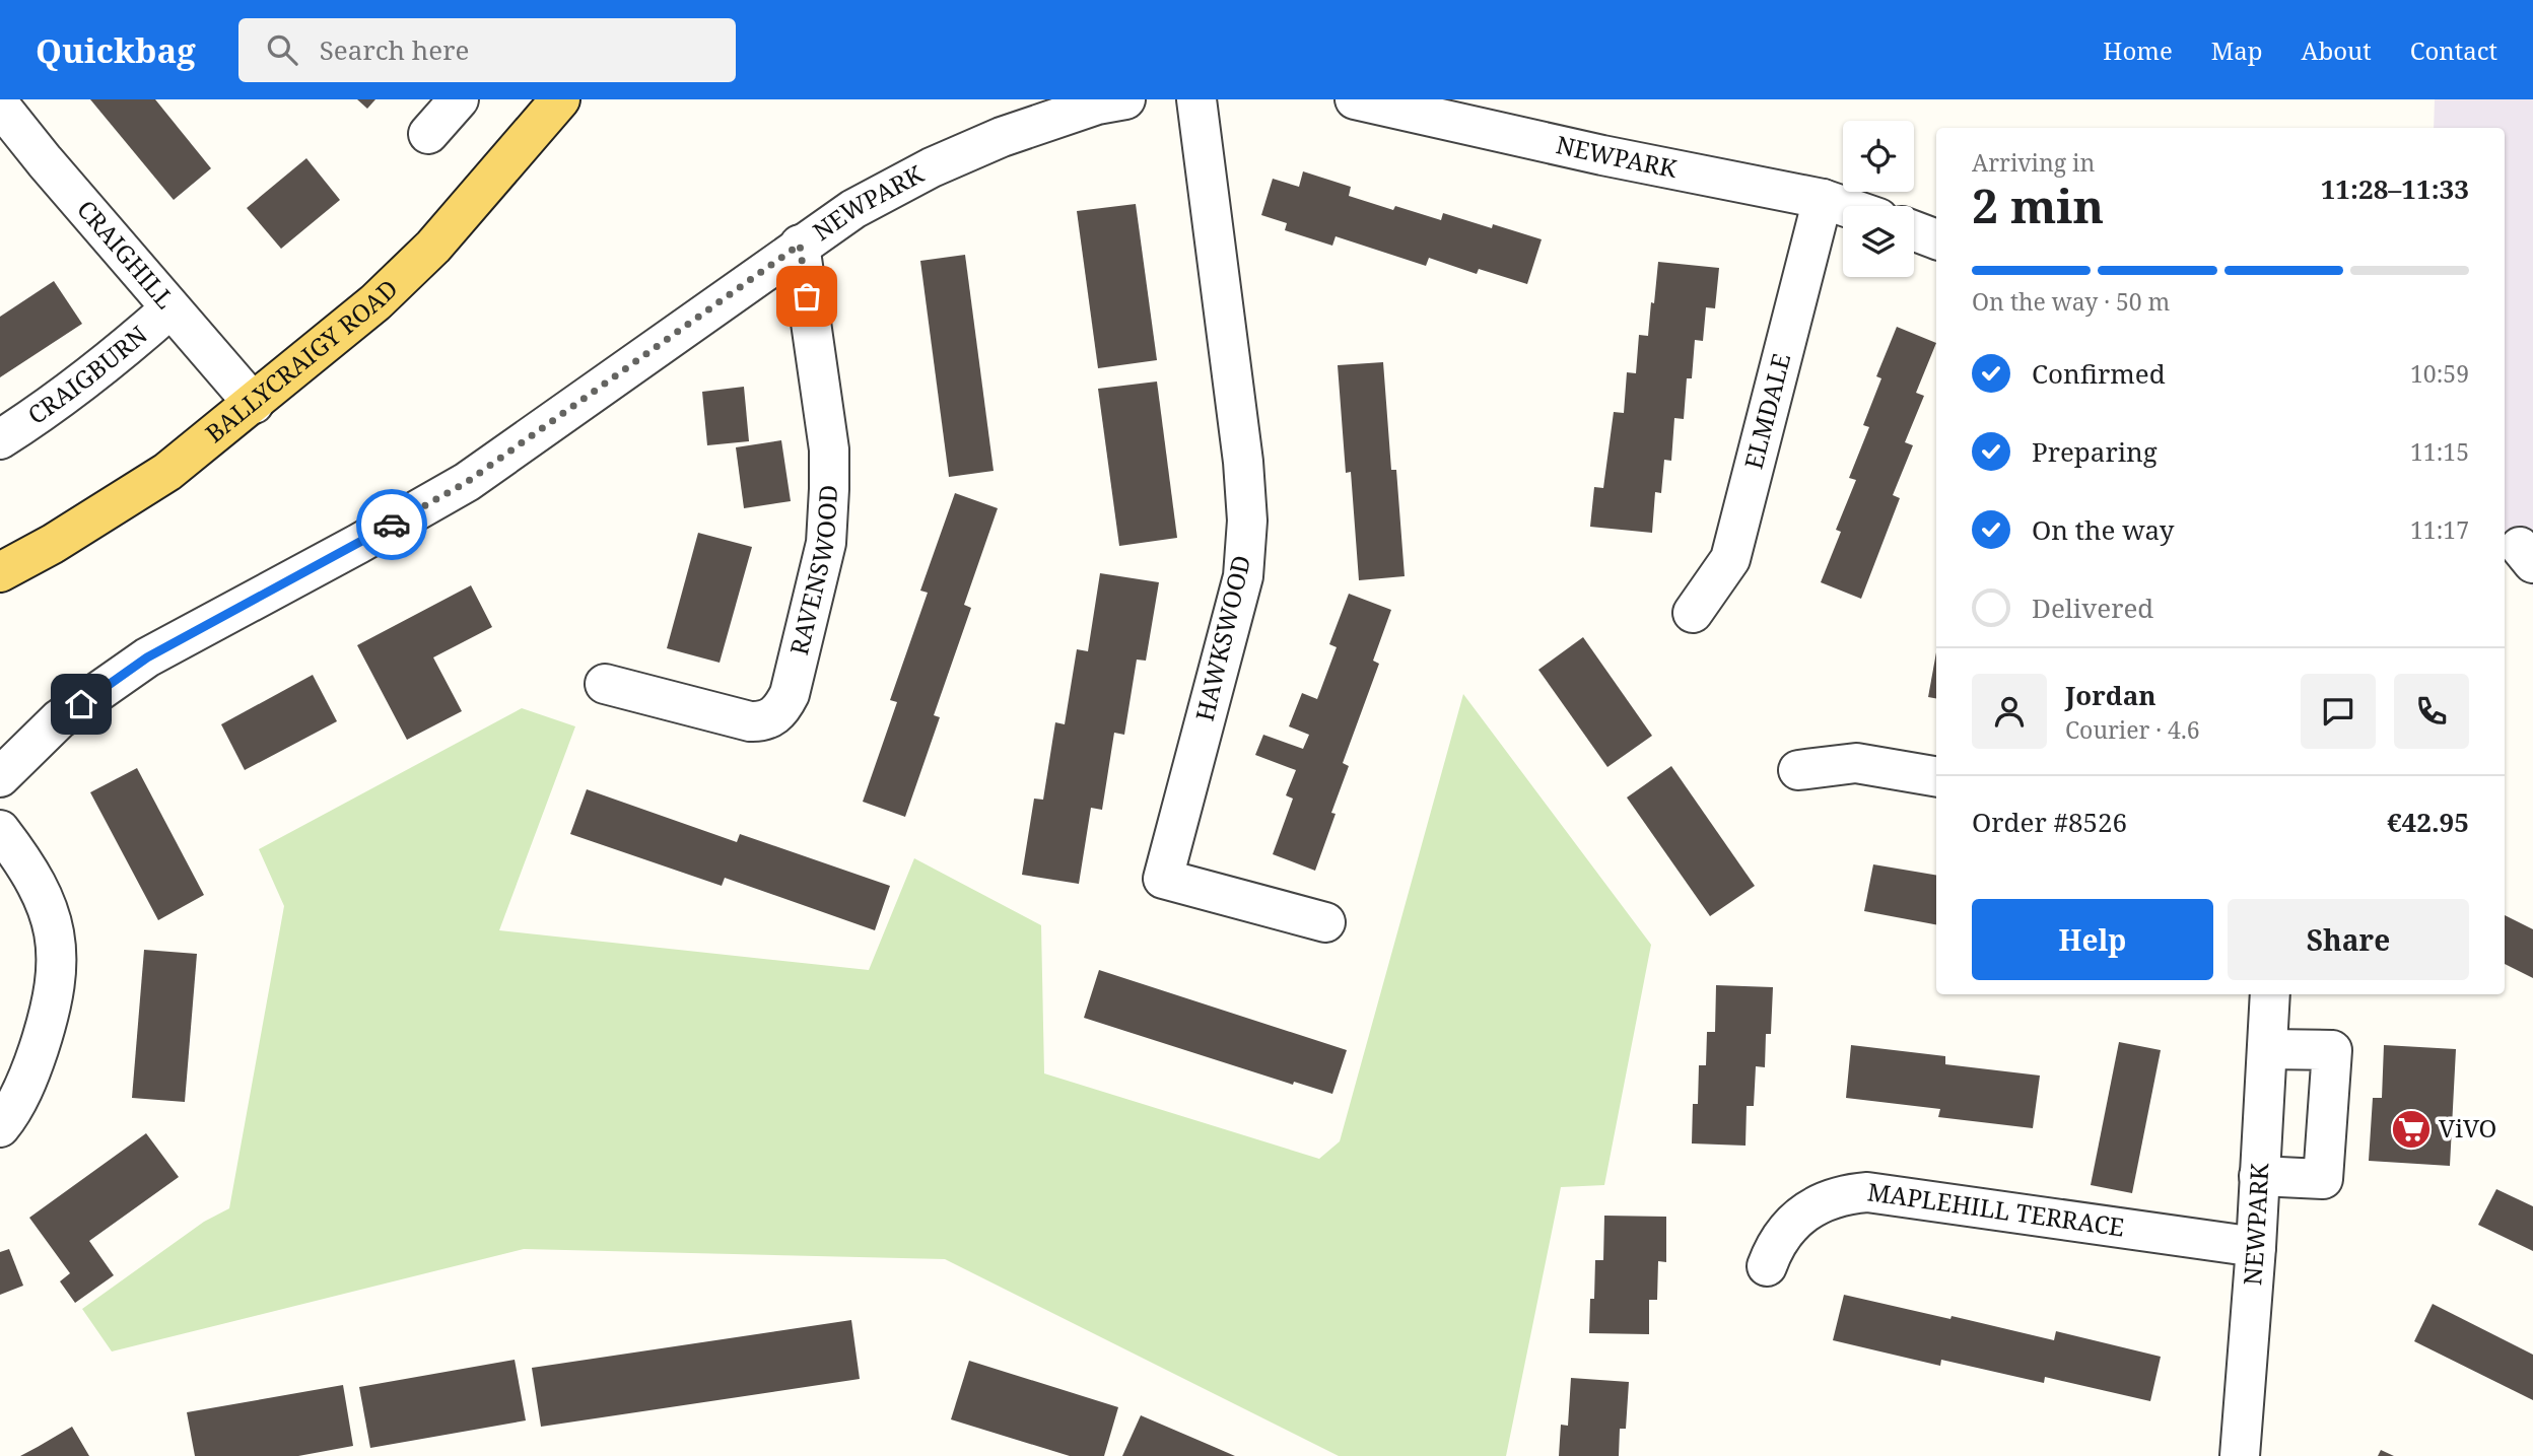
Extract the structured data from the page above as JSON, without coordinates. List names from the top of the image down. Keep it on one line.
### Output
{"streets":{"main road":["BALLYCRAIGY ROAD"],"street":["NEWPARK","CRAIGHILL","CRAIGBURN","ELMDALE","RAVENSWOOD","HAWKSWOOD","MAPLEHILL TERRACE"]},"crossings":[["NEWPARK","ELMDALE"],["NEWPARK","RAVENSWOOD"],["NEWPARK","MAPLEHILL TERRACE"],["CRAIGHILL","BALLYCRAIGY ROAD"],["CRAIGHILL","CRAIGBURN"]],"places":{"supermarket":["ViVO"]},"page":{"header":"Quickbag","search":"Search here","nav":["Home","Map","About","Contact"],"heading":["2 min","Arriving in","11:28–11:33"],"panel":["Jordan","Courier · 4.6","Order #8526","€42.95"],"bar":"On the way · 50 m","list":[["Confirmed","10:59"],["Preparing","11:15"],["On the way","11:17"],"Delivered"],"buttons":["Help","Share"]}}
